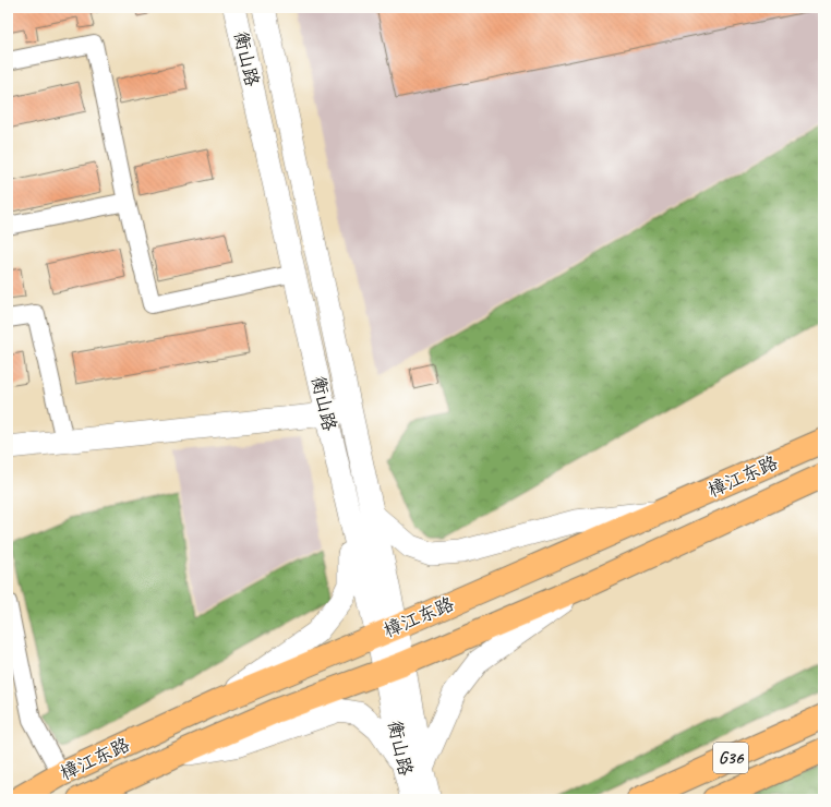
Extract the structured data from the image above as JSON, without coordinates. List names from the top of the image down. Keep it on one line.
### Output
{"streets":{"main road":["樟江东路","G36"],"street":["衡山路"]},"crossings":[["衡山路","樟江东路"]]}
